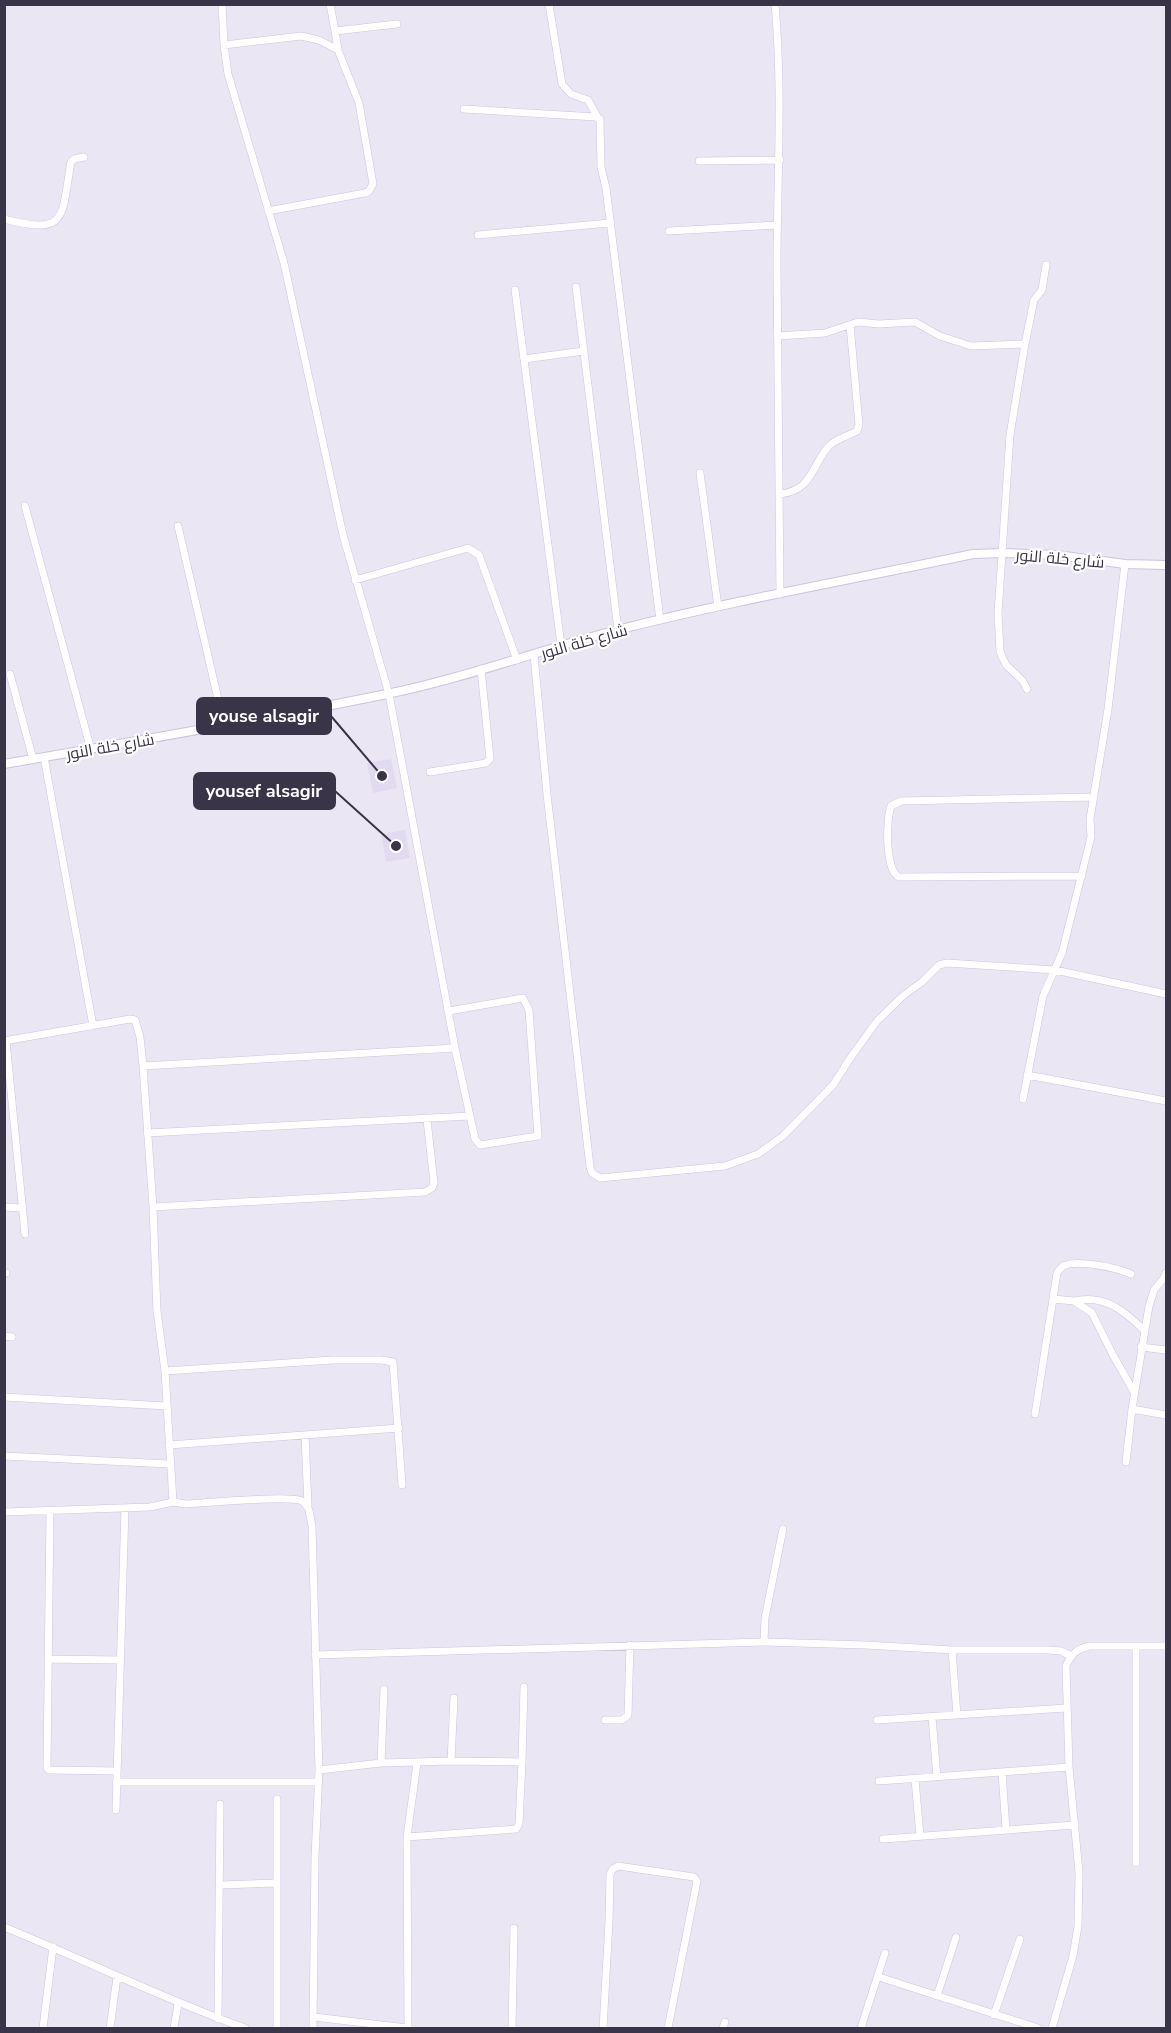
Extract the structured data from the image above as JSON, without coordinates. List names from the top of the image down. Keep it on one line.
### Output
{"streets":{"street":["شارع خلة النور"]},"places":["youse alsagir","yousef alsagir"]}
